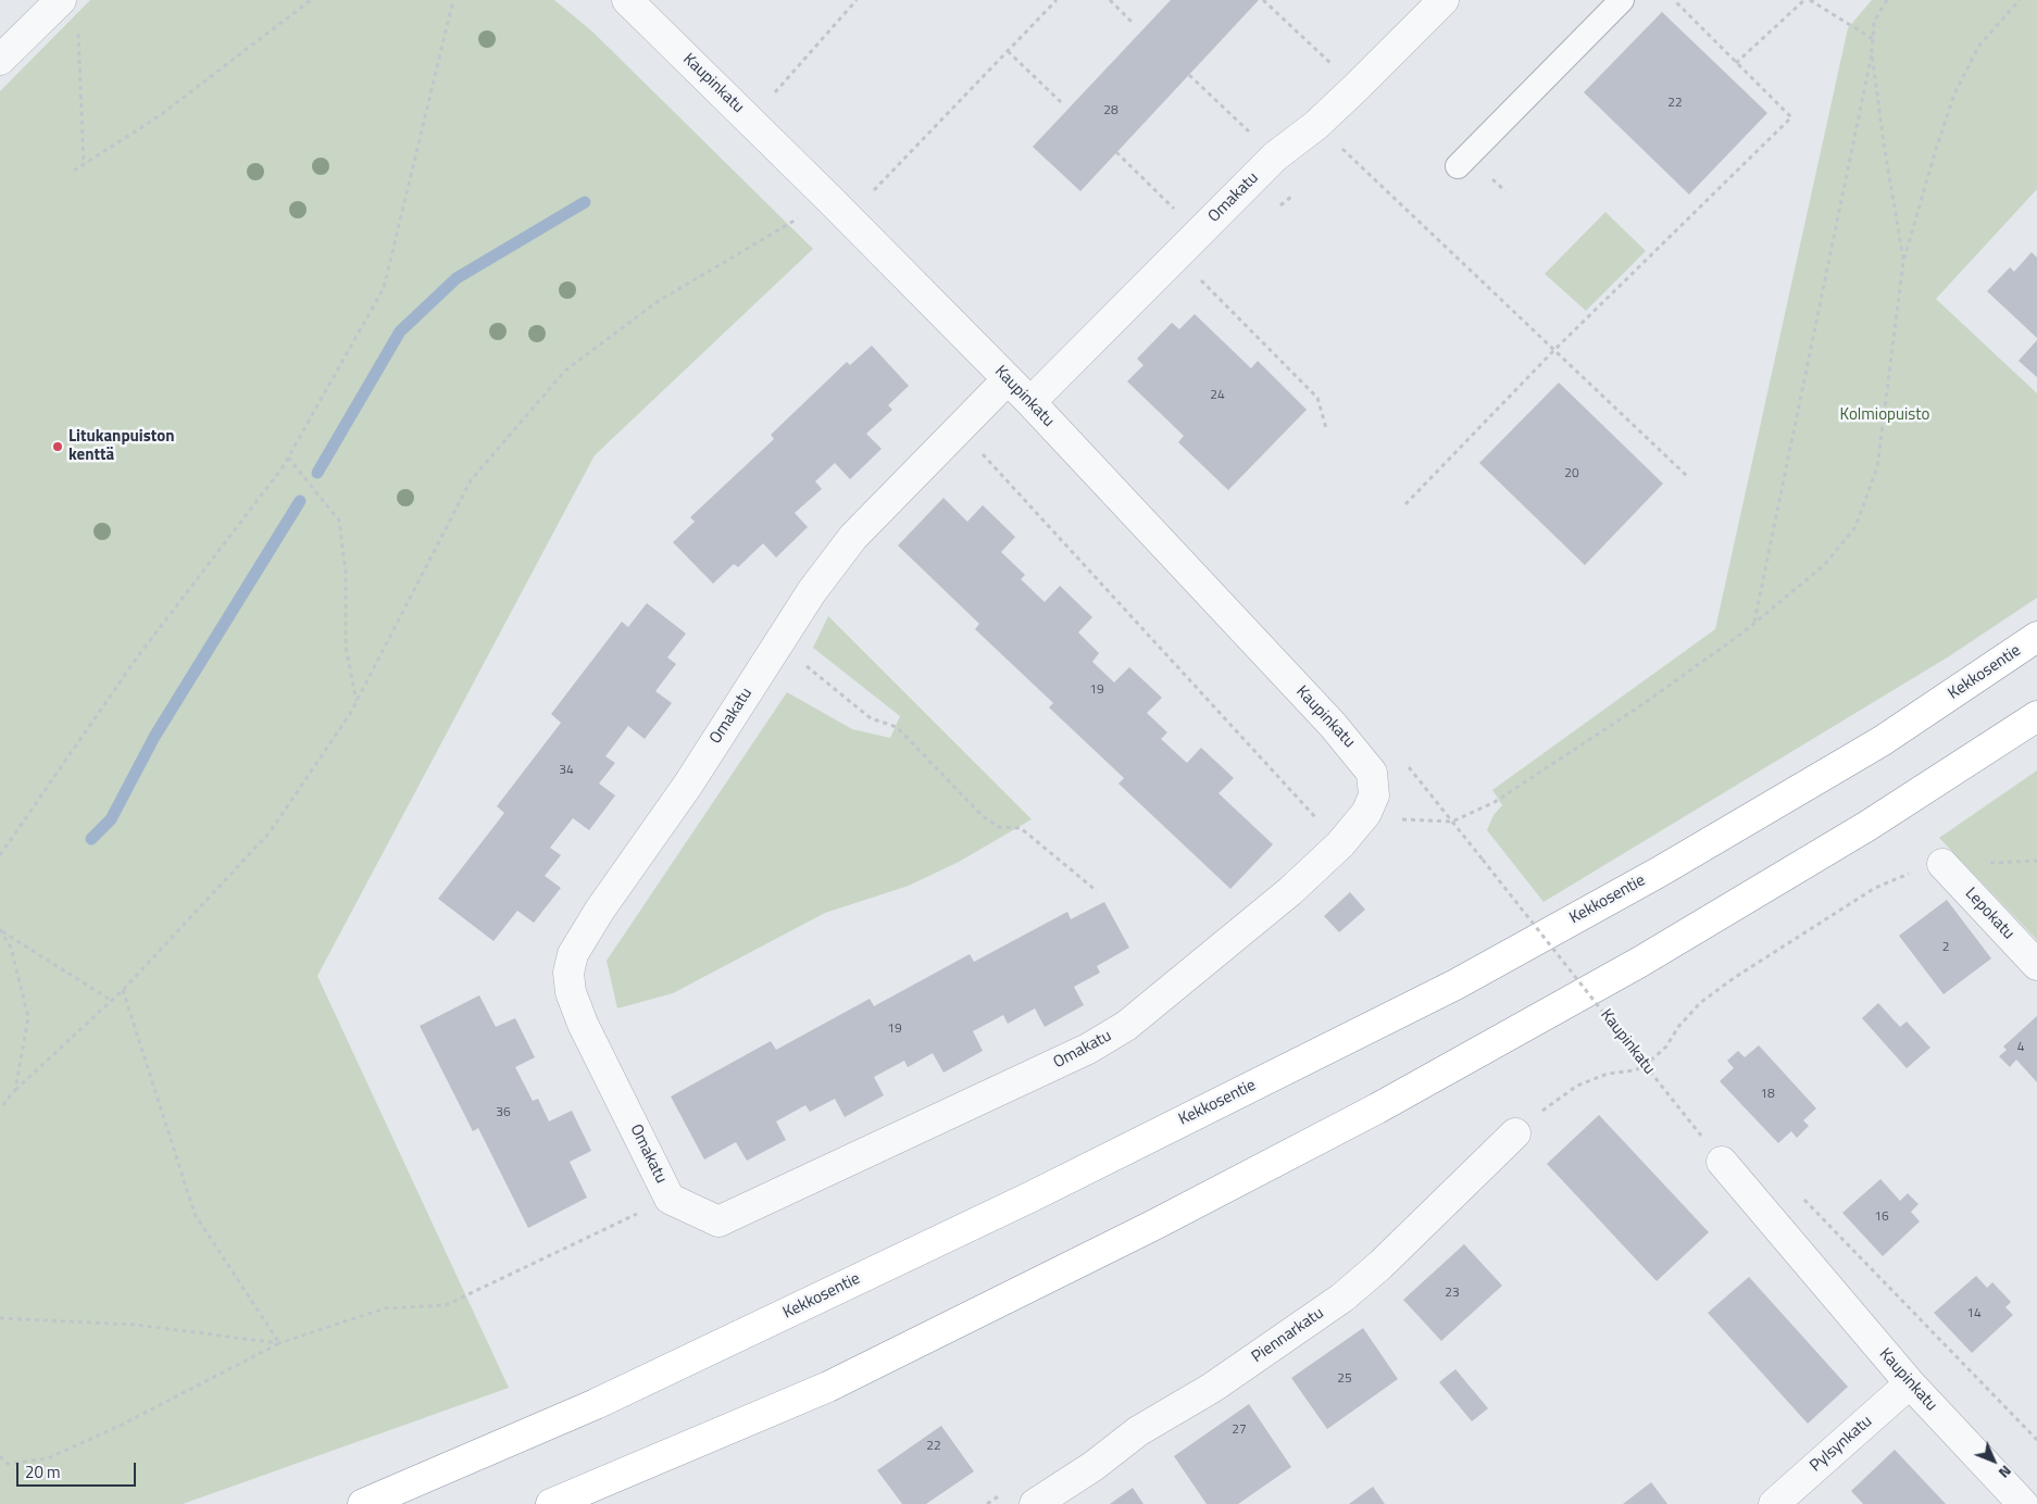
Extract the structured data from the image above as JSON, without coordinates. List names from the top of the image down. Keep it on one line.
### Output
{"streets":{"highway":["Kekkosentie"],"street":["Kaupinkatu","Omakatu","Lepokatu","Piennarkatu","Pylsynkatu"]},"crossings":[["Kaupinkatu","Omakatu"],["Kaupinkatu","Pylsynkatu"]],"parks":["Kolmiopuisto"],"places":["Litukanpuiston kenttä"],"house_numbers":["22","28","24","20","19","34","2","19","4","18","36","16","23","14","25","27","22"],"scale_bar":"20 m","north":"bottom right"}
